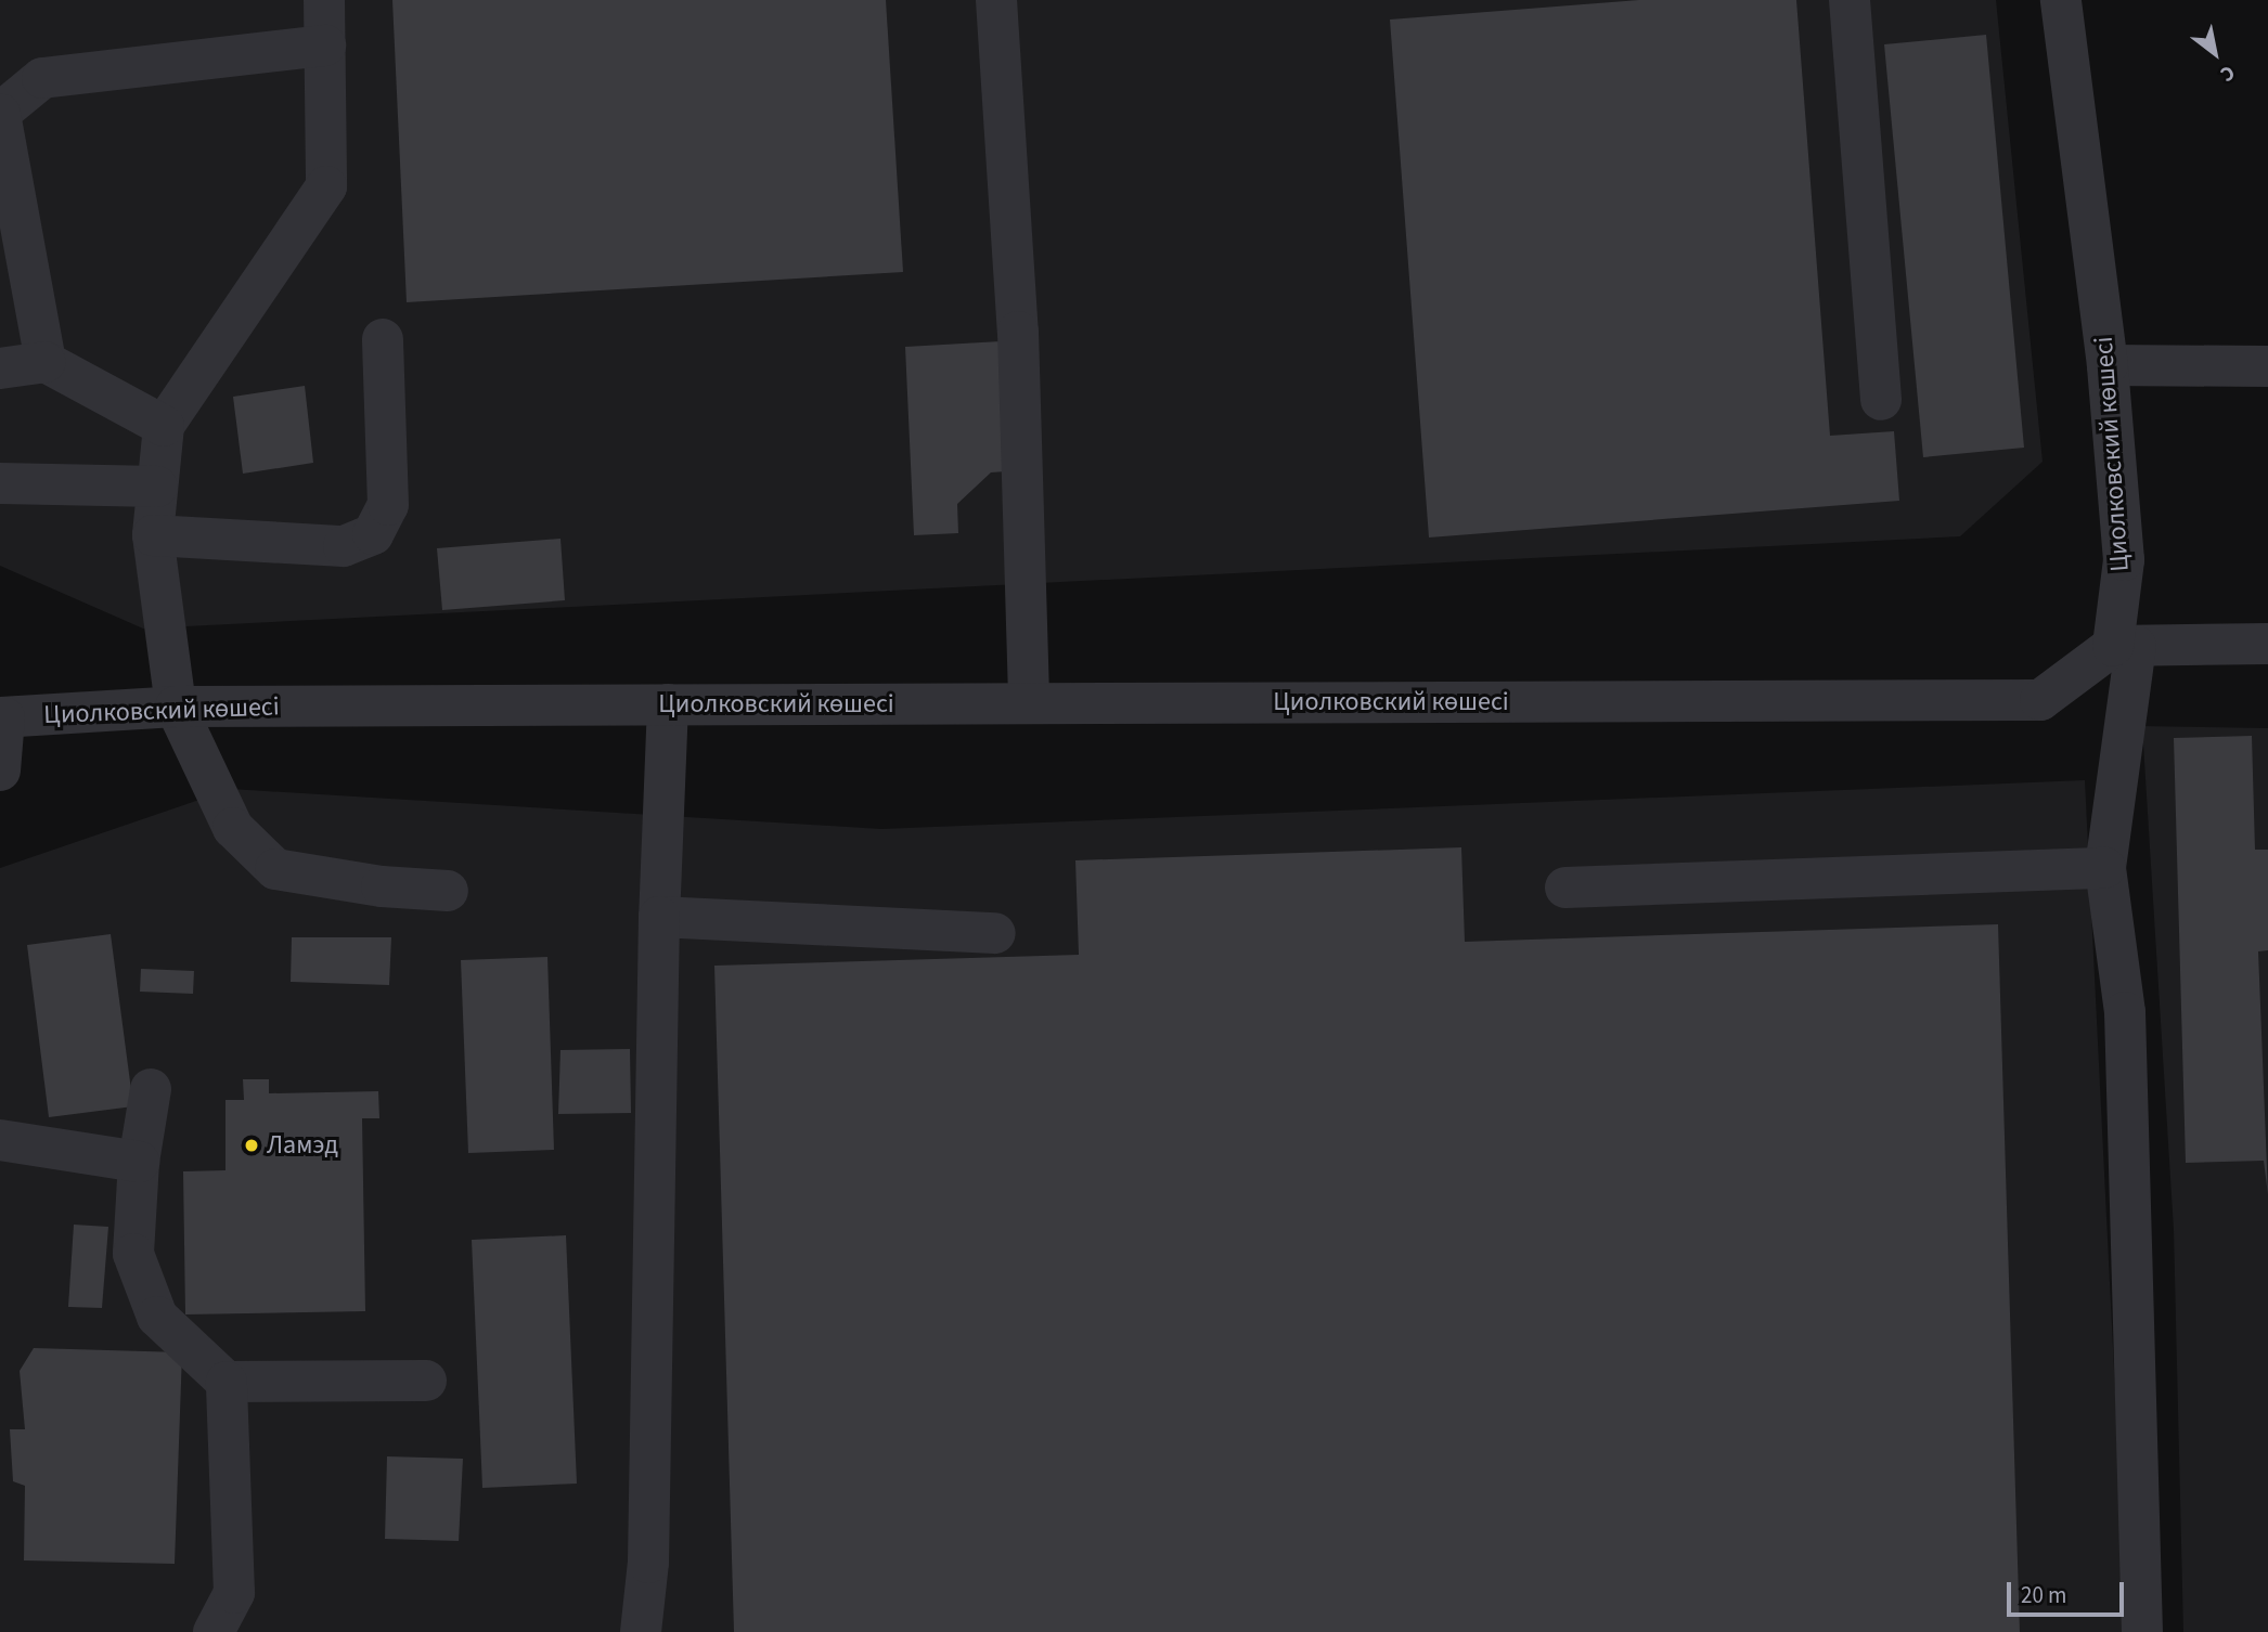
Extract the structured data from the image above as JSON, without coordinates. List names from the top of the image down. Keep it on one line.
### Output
{"streets":{"street":["Циолковский көшесі"]},"places":["Ламэд"],"scale_bar":"20 m","north":"bottom right"}
